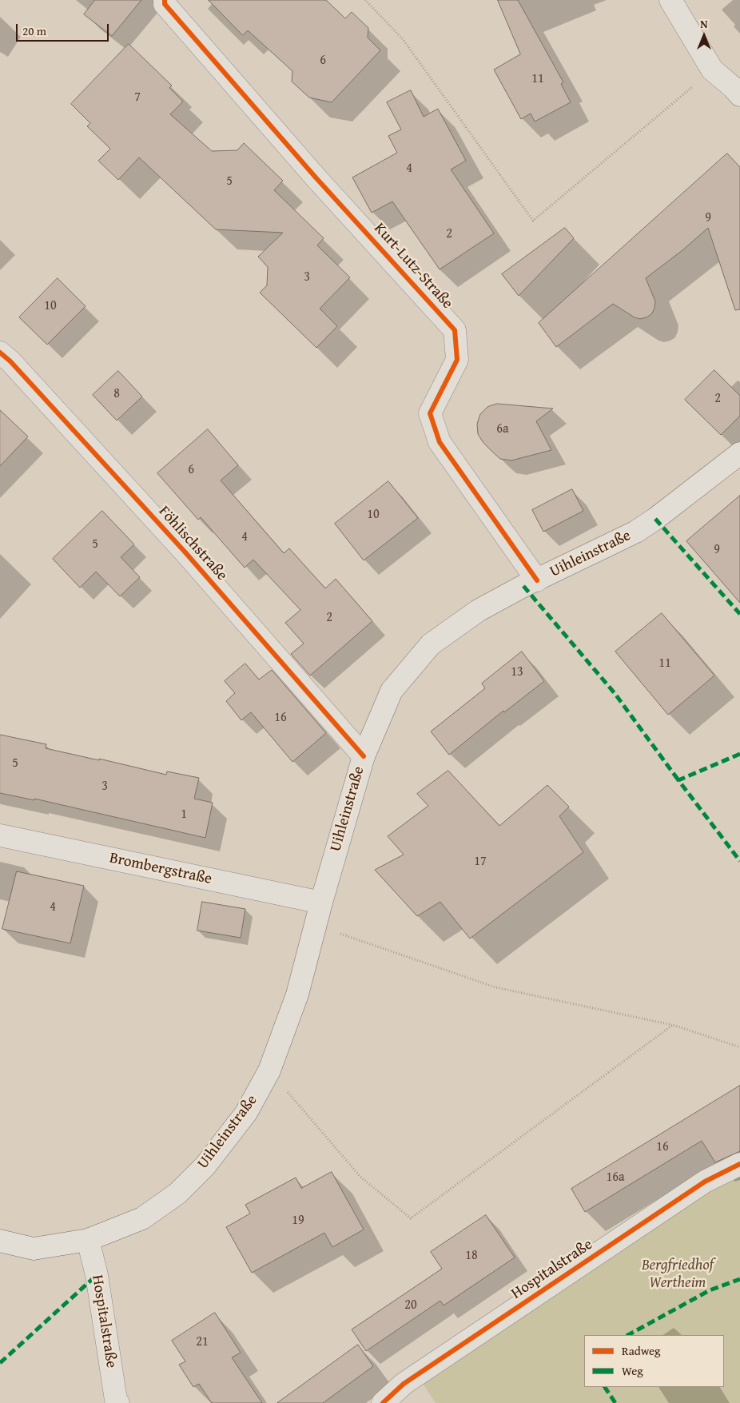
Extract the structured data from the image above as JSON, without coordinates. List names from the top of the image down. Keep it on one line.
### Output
{"streets":{"street":["Kurt-Lutz-Straße","Föhlischstraße","Uihleinstraße","Brombergstraße","Hospitalstraße"]},"crossings":[["Kurt-Lutz-Straße","Uihleinstraße"],["Föhlischstraße","Uihleinstraße"],["Uihleinstraße","Brombergstraße"],["Uihleinstraße","Hospitalstraße"]],"parks":["Bergfriedhof Wertheim"],"house_numbers":["6","11","7","4","5","9","2","3","10","8","2","6a","6","10","4","5","9","2","11","13","16","5","3","1","17","4","16","16a","19","18","20","21"],"legend":["Radweg","Weg"],"scale_bar":"20 m","north":"top"}
